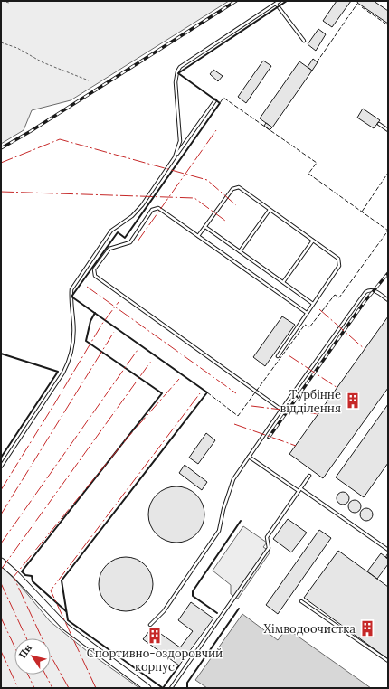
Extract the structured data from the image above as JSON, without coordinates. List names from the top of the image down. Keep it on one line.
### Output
{"places":{"building":["Турбінне відділення","Хімводоочистка","Спортивно-оздоровчий корпус"]},"north":"top left"}
